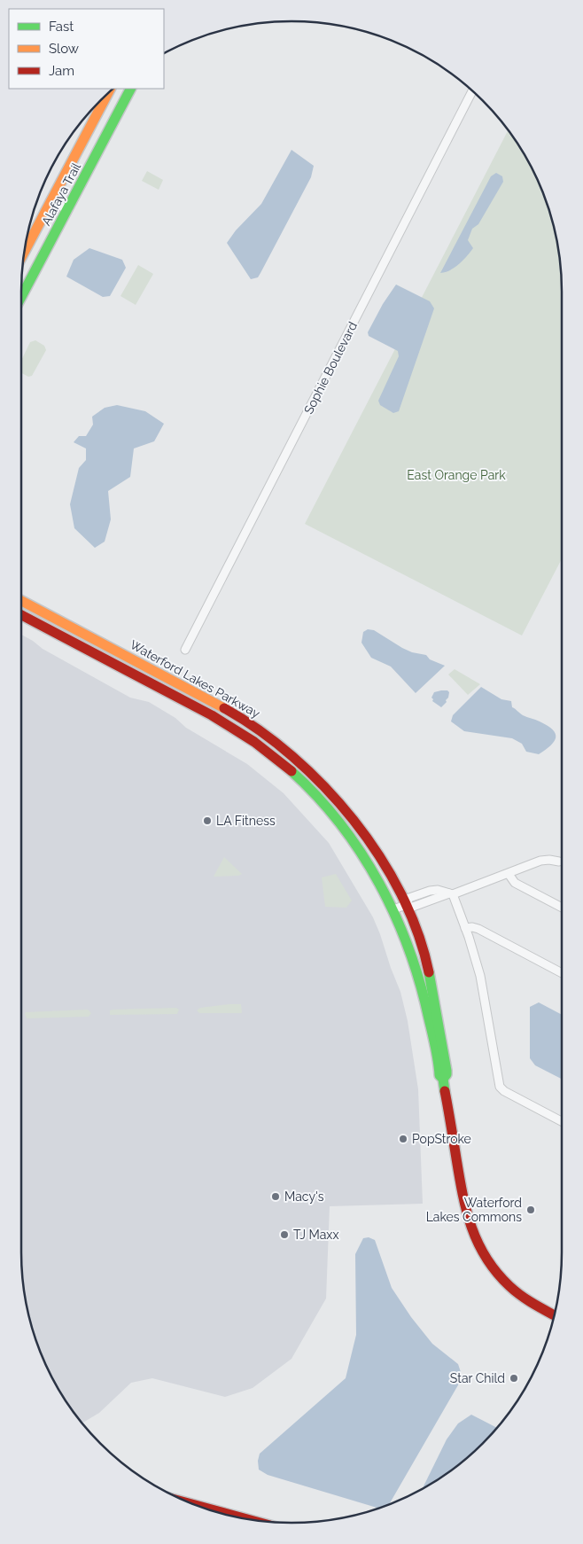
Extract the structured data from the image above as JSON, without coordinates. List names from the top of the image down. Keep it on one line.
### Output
{"streets":{"main road":["Alafaya Trail","Waterford Lakes Parkway"],"street":["Sophie Boulevard"]},"parks":["East Orange Park"],"places":["LA Fitness","PopStroke","Macy's","Waterford Lakes Commons","TJ Maxx","Star Child"],"legend":["Fast","Slow","Jam"]}
